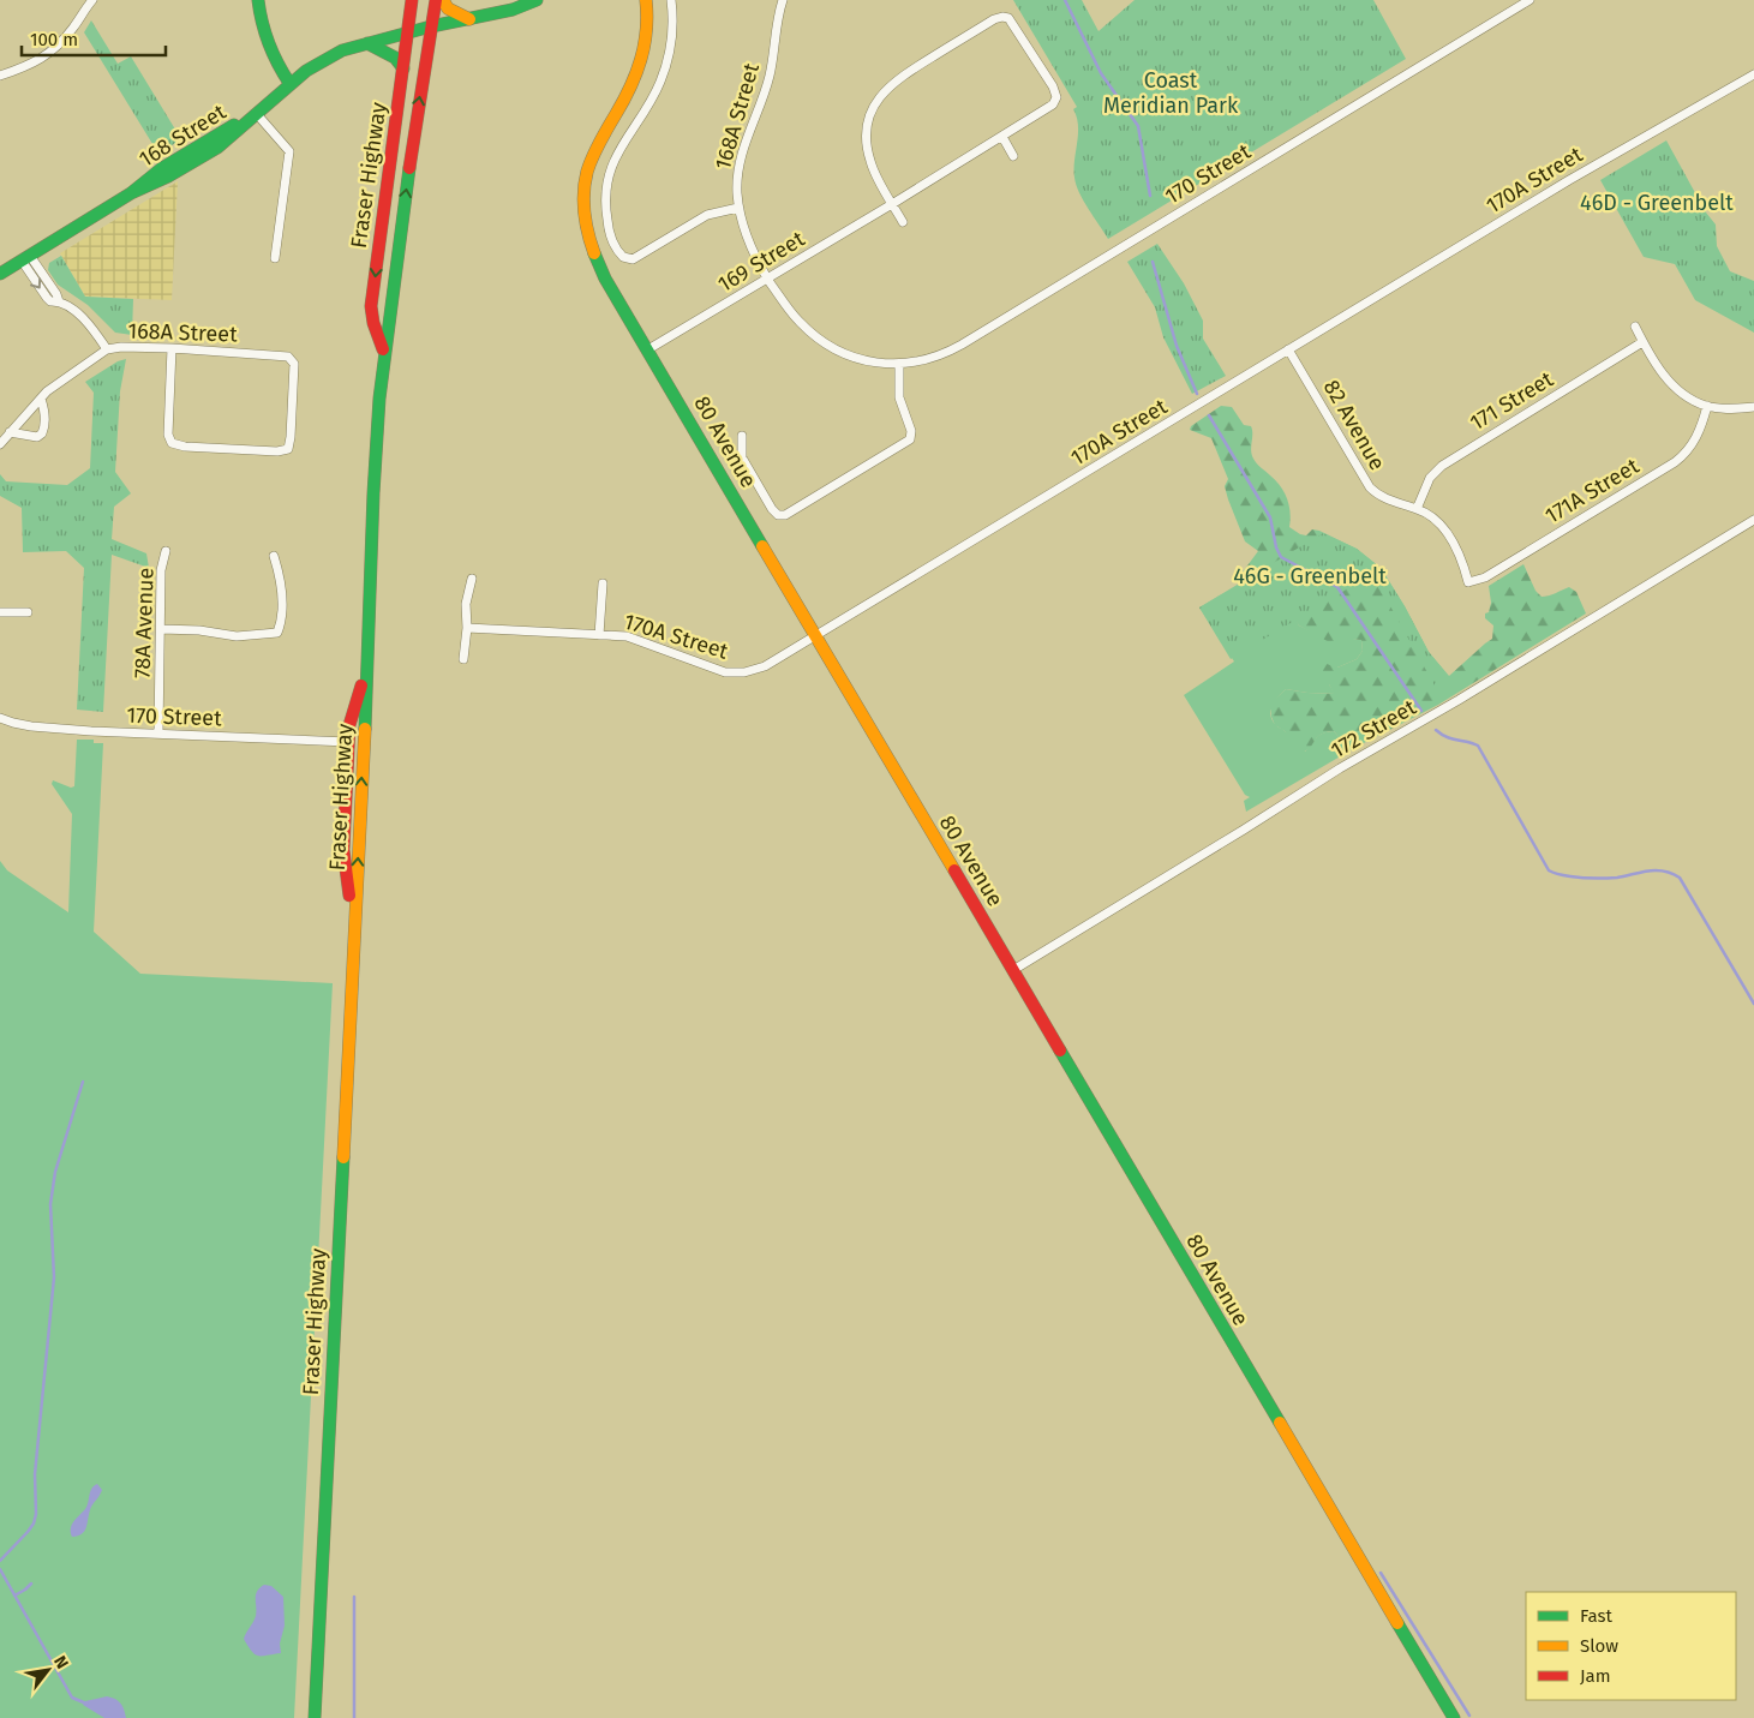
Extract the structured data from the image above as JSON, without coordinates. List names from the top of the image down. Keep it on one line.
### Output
{"streets":{"main road":["168 Street","Fraser Highway","80 Avenue"],"street":["168A Street","170 Street","170A Street","169 Street","171 Street","82 Avenue","171A Street","78A Avenue","172 Street"]},"crossings":[["168A Street","170 Street"],["168A Street","169 Street"],["168 Street","Fraser Highway"],["170 Street","Fraser Highway"],["170 Street","169 Street"],["170 Street","78A Avenue"],["170A Street","82 Avenue"],["170A Street","80 Avenue"],["169 Street","80 Avenue"],["171 Street","82 Avenue"],["82 Avenue","171A Street"],["80 Avenue","172 Street"]],"parks":["Coast Meridian Park","46D - Greenbelt","46G - Greenbelt"],"legend":["Fast","Slow","Jam"],"scale_bar":"100 m","north":"top right"}
